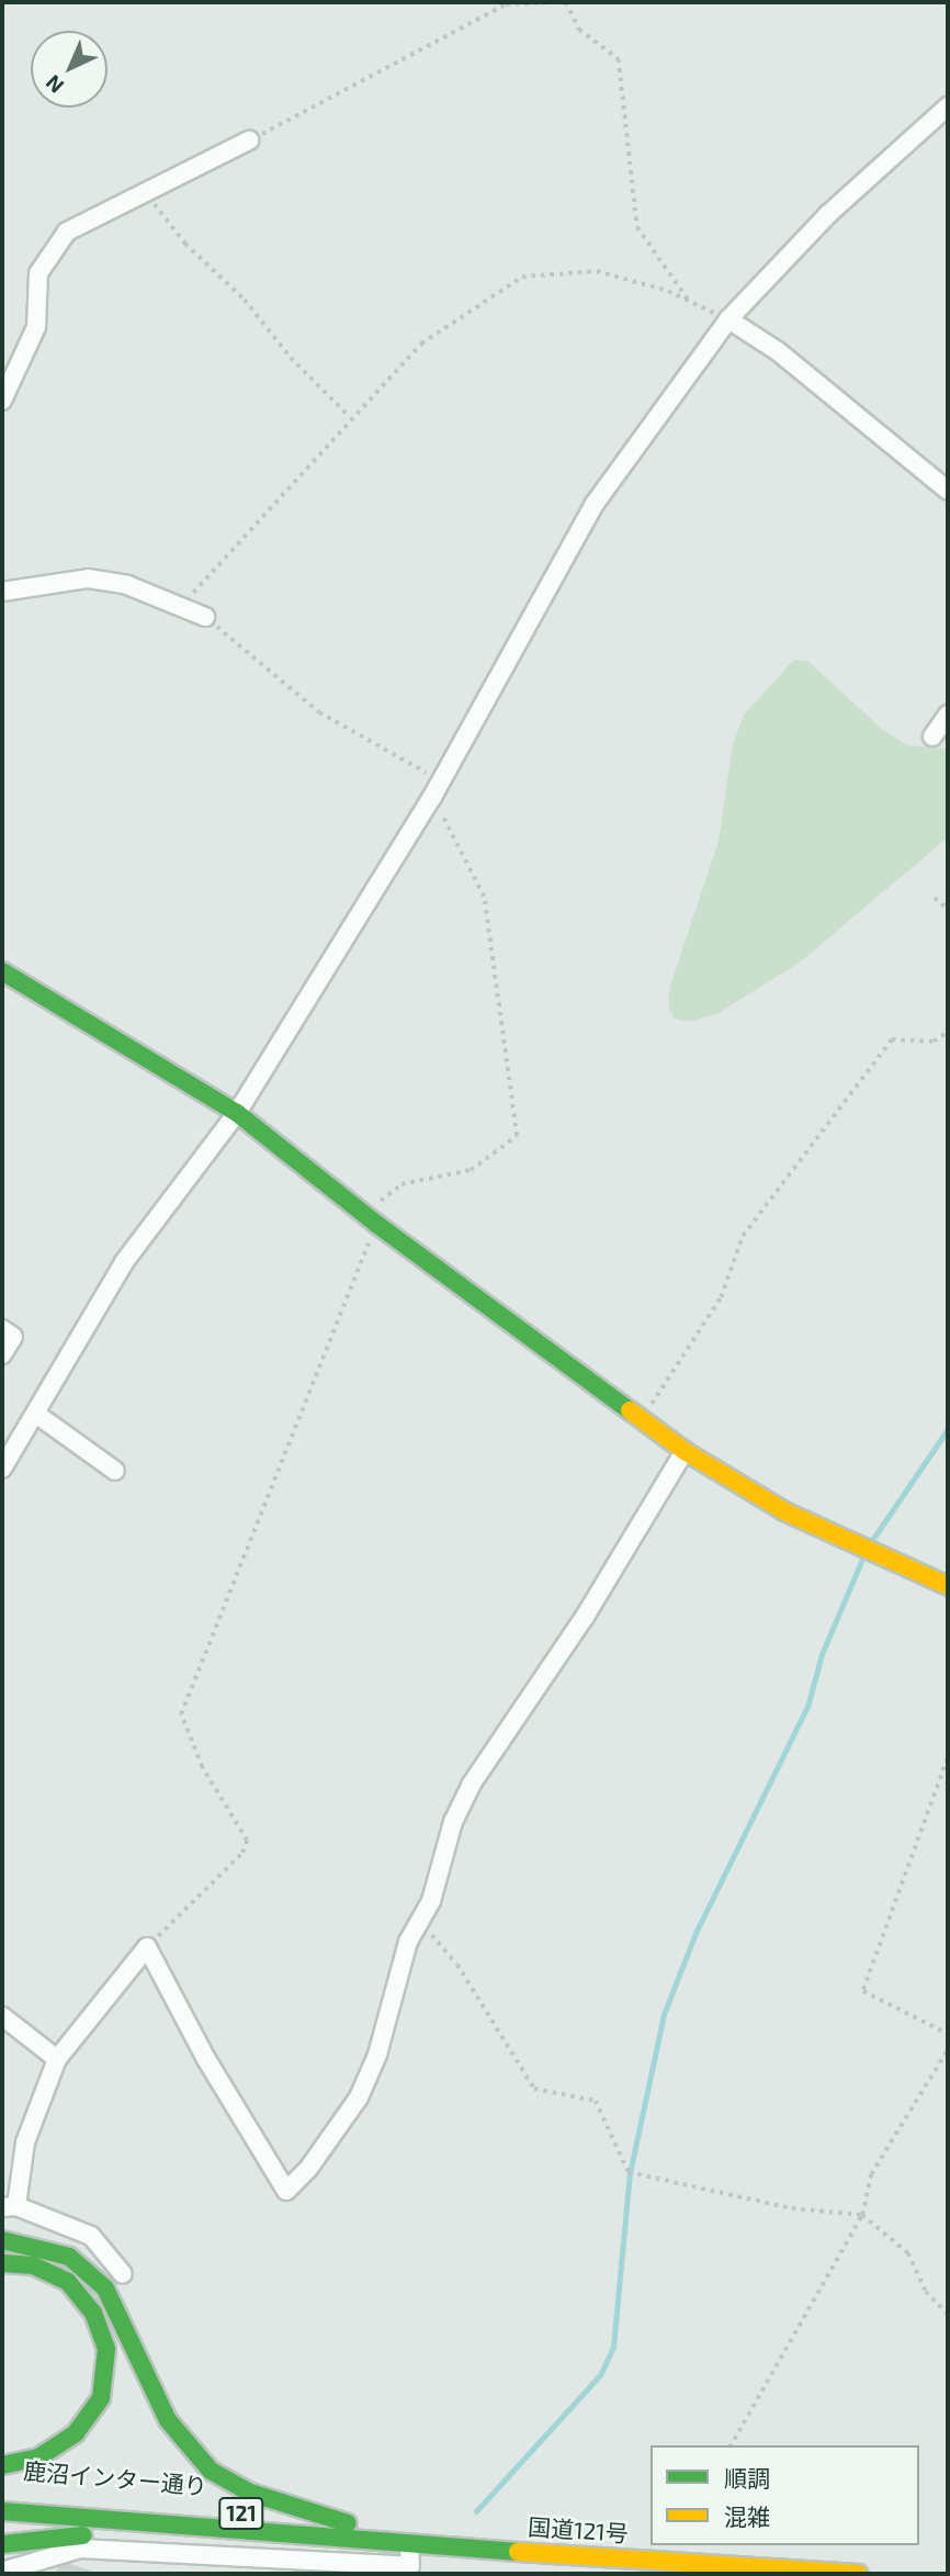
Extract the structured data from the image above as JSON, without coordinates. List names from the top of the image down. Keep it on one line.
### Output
{"streets":{"main road":["鹿沼インター通り","121","国道121号"]},"crossings":[["鹿沼インター通り","国道121号"]],"legend":["順調","混雑"],"north":"bottom left"}
